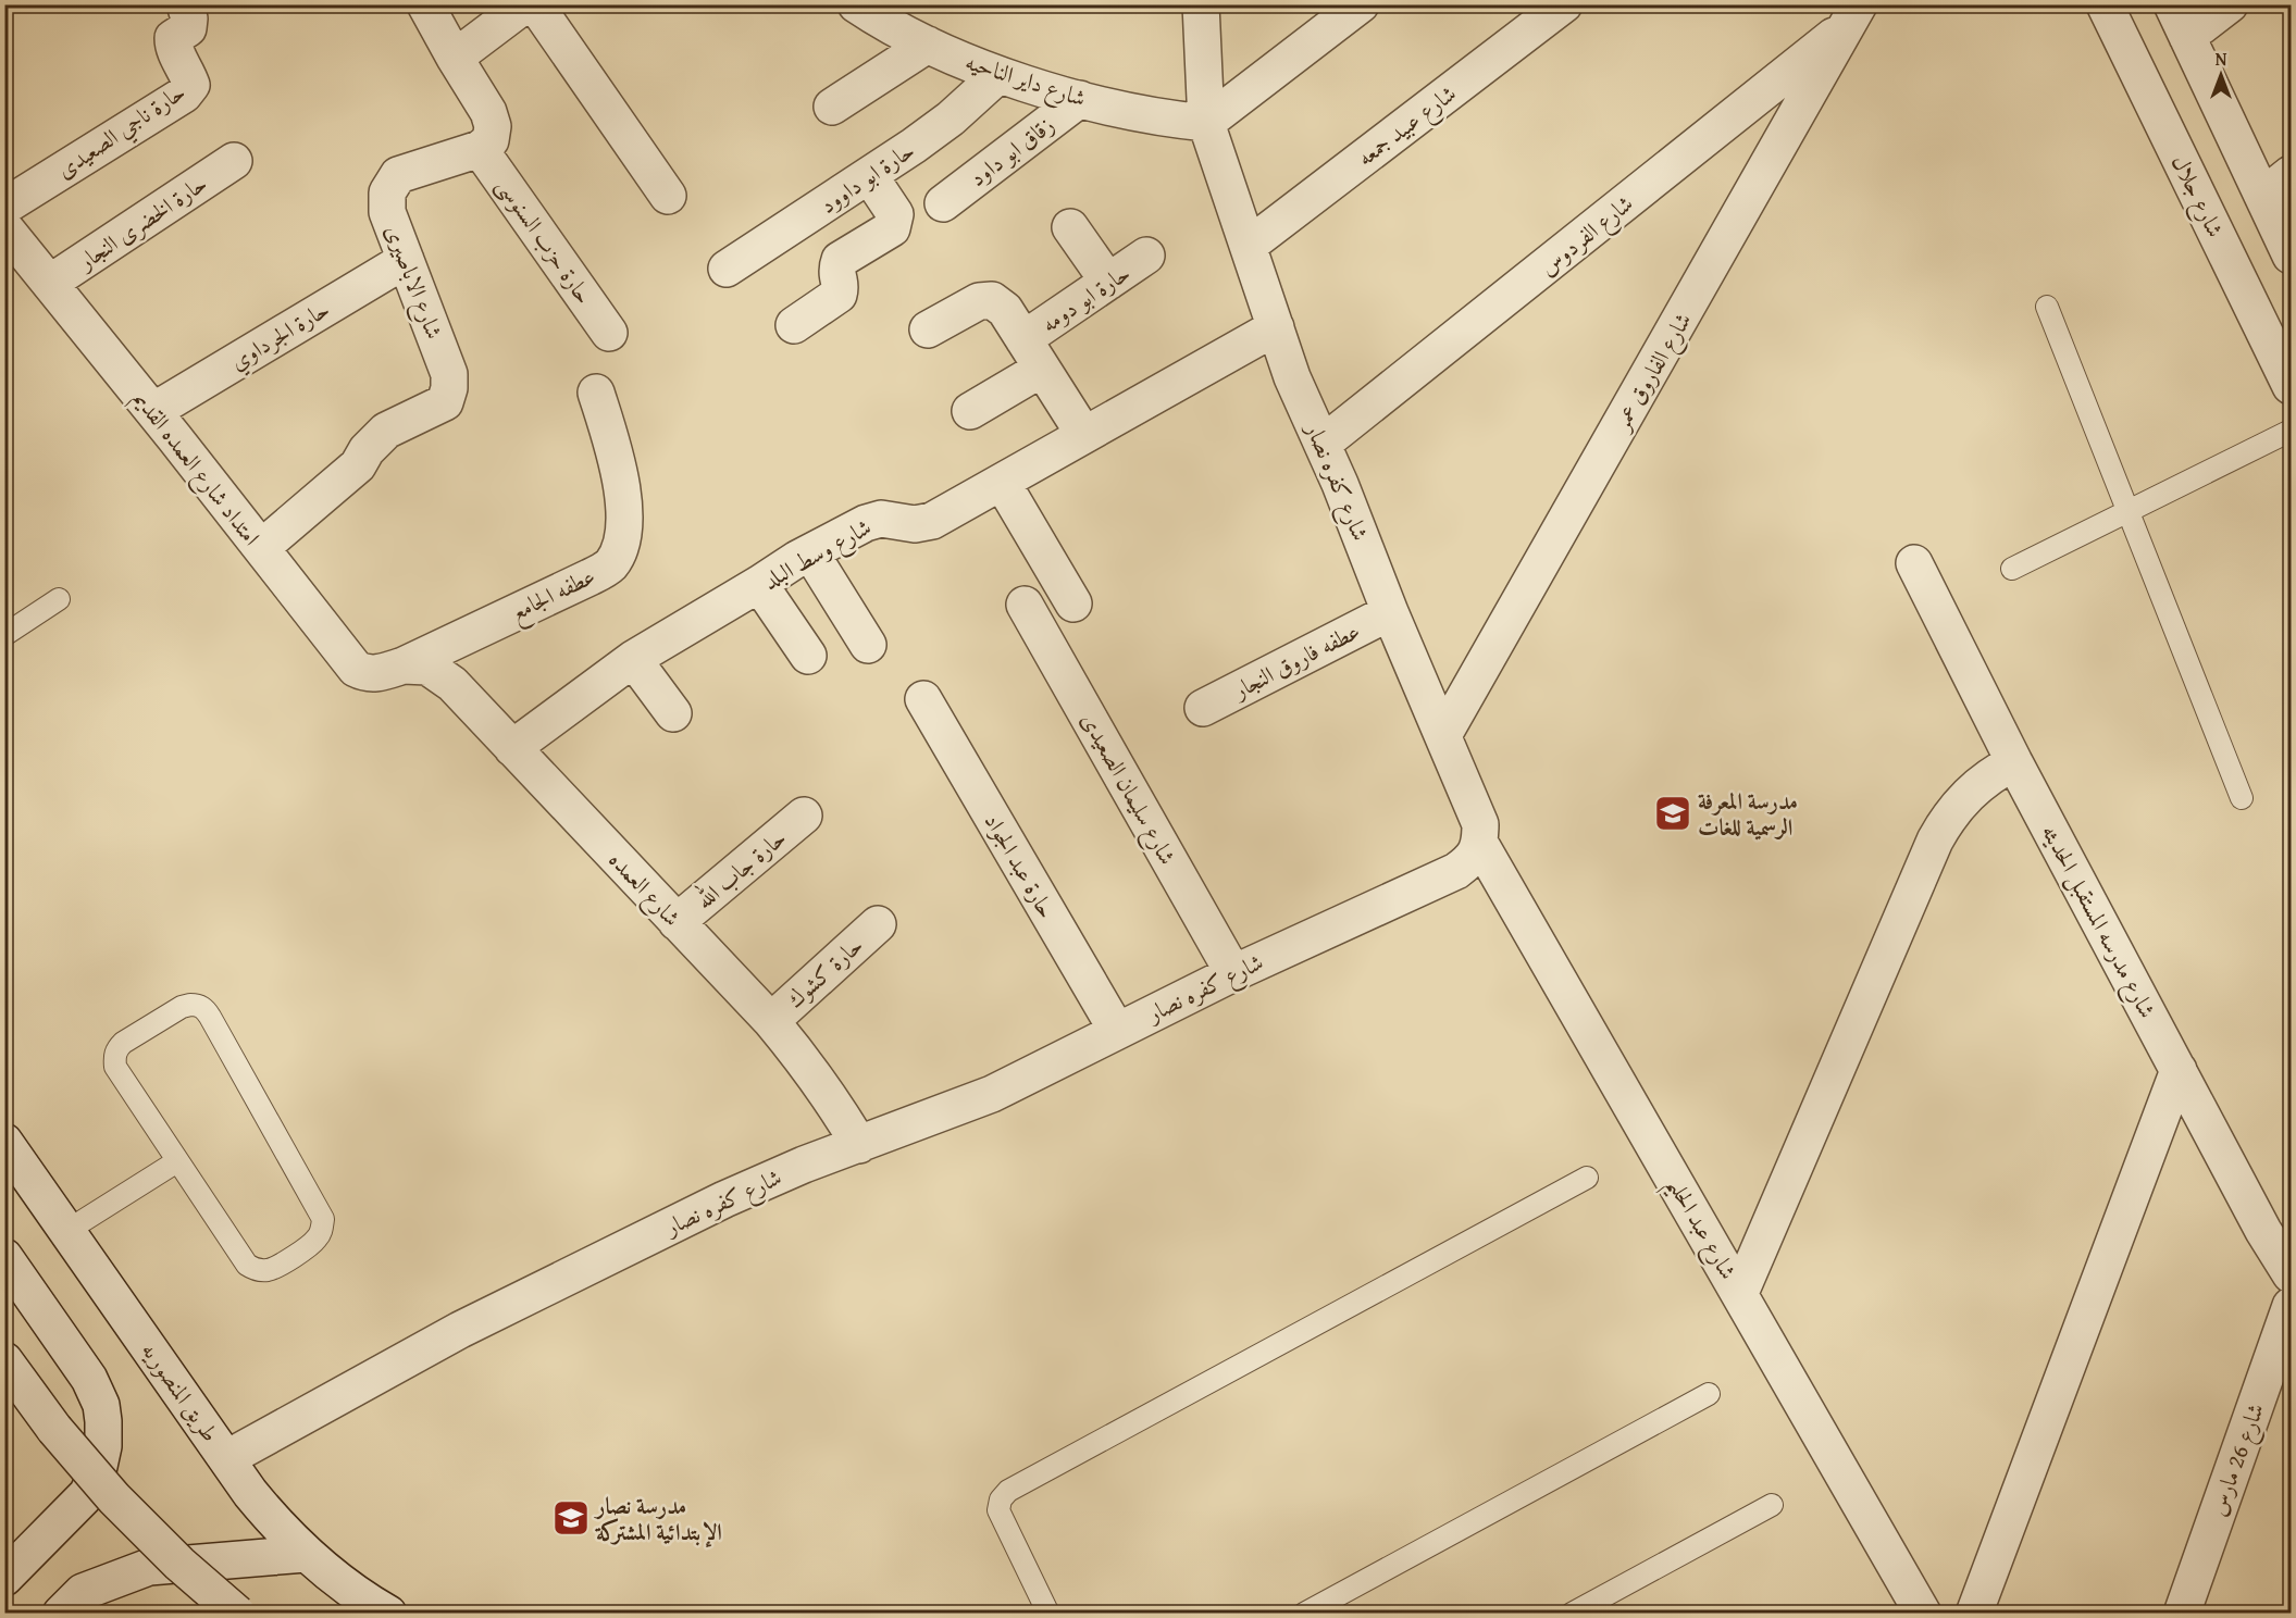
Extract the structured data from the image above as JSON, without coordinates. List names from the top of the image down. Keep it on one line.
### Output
{"streets":{"street":["شارع داير الناحيه","شارع عبيد جمعه","حارة ناجي الصعيدى","زقاق ابو داود","حارة ابو داوود","شارع جلال","حارة الخضرى النجار","شارع الفردوس","حارة حزب السنوسى","شارع الاباصيرى","حارة ابو دومه","حارة الجرداوي","شارع الفاروق عمر","امتداد شارع العمده القديم","شارع كفره نصار","شارع وسط البلد","عطفه الجامع","عطفه فاروق النجار","شارع سليمان الصعيدى","حارة عبد الجواد","حارة جاب الله","شارع العمده","شارع مدرسه المستقبل الحديثه","حارة كشوك","شارع عبد الحليم","طريق المنصوريه","شارع 26 مارس"]},"crossings":[["شارع داير الناحيه","زقاق ابو داود"],["شارع داير الناحيه","حارة ابو داوود"],["شارع داير الناحيه","شارع كفره نصار"],["شارع عبيد جمعه","شارع كفره نصار"],["حارة الخضرى النجار","امتداد شارع العمده القديم"],["شارع الفردوس","شارع الفاروق عمر"],["شارع الفردوس","شارع كفره نصار"],["حارة حزب السنوسى","شارع الاباصيرى"],["شارع الاباصيرى","حارة الجرداوي"],["شارع الاباصيرى","امتداد شارع العمده القديم"],["حارة ابو دومه","شارع وسط البلد"],["حارة الجرداوي","امتداد شارع العمده القديم"],["شارع الفاروق عمر","شارع كفره نصار"],["امتداد شارع العمده القديم","عطفه الجامع"],["امتداد شارع العمده القديم","شارع العمده"],["شارع كفره نصار","شارع وسط البلد"],["شارع كفره نصار","عطفه فاروق النجار"],["شارع كفره نصار","شارع سليمان الصعيدى"],["شارع كفره نصار","حارة عبد الجواد"],["شارع كفره نصار","شارع العمده"],["شارع كفره نصار","شارع عبد الحليم"],["شارع كفره نصار","طريق المنصوريه"],["شارع وسط البلد","شارع العمده"],["عطفه الجامع","شارع العمده"],["حارة جاب الله","شارع العمده"],["شارع العمده","حارة كشوك"]],"places":{"school or university":["مدرسة المعرفة الرسمية للغات","مدرسة نصار الإبتدائية المشتركة"]},"north":"top"}
